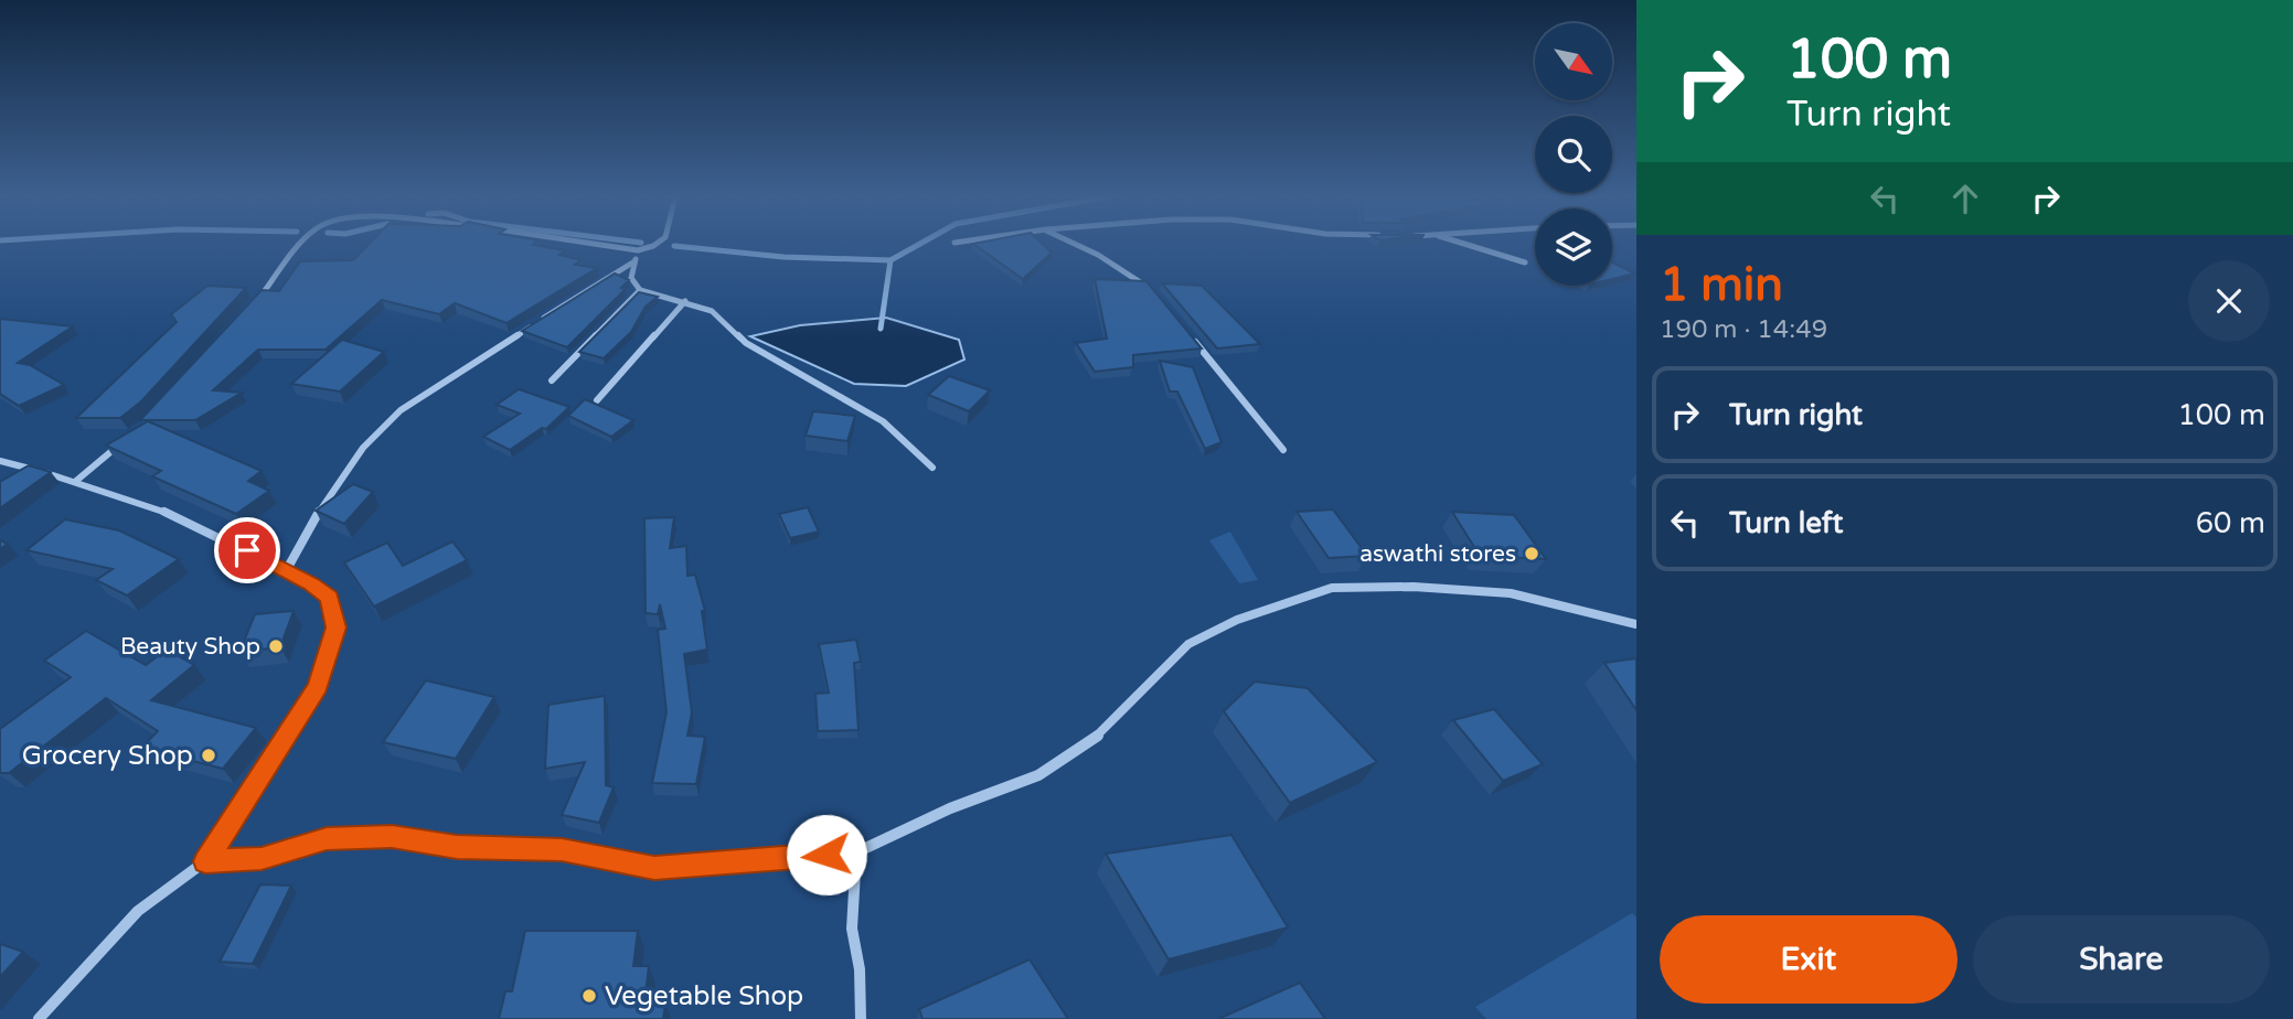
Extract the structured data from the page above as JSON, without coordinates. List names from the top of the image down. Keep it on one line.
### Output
{"places":["aswathi stores","Beauty Shop","Grocery Shop","Vegetable Shop"],"north":"bottom right","page":{"turn":["100 m","Turn right"],"heading":["1 min","190 m · 14:49"],"list":[{"name":"Turn right","value":"100 m"},{"name":"Turn left","value":"60 m"}],"buttons":["Exit","Share"]}}
